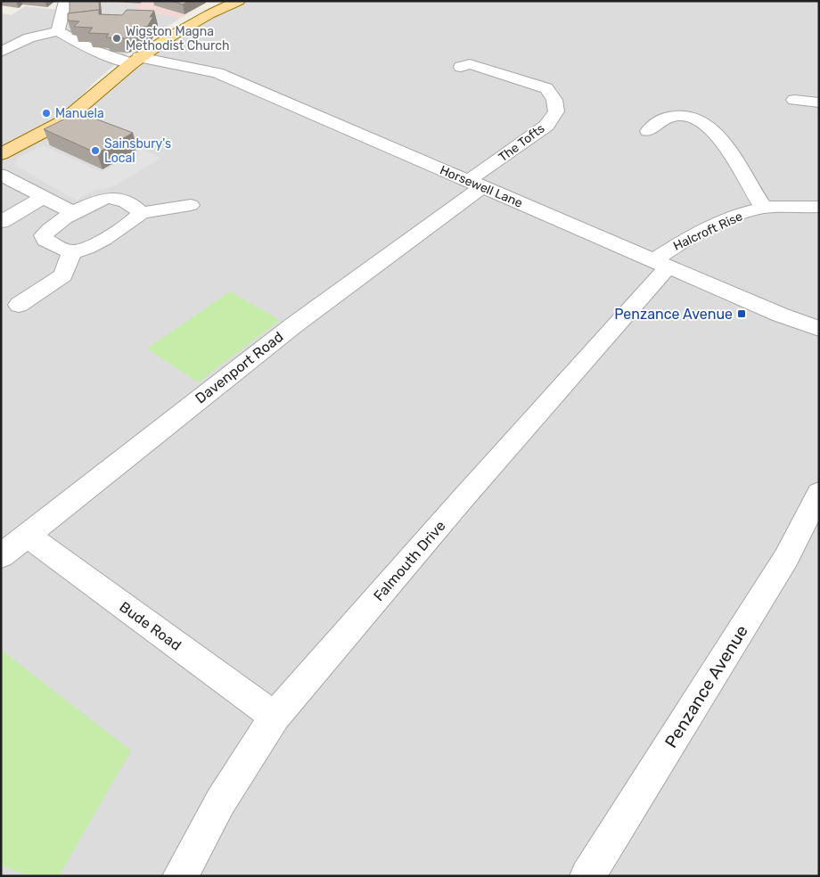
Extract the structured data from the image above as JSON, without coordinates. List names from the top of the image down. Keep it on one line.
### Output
{"streets":{"street":["The Tofts","Horsewell Lane","Halcroft Rise","Davenport Road","Falmouth Drive","Bude Road","Penzance Avenue"]},"crossings":[["The Tofts","Horsewell Lane"],["The Tofts","Davenport Road"],["Horsewell Lane","Halcroft Rise"],["Horsewell Lane","Davenport Road"],["Horsewell Lane","Falmouth Drive"],["Halcroft Rise","Falmouth Drive"],["Davenport Road","Bude Road"],["Falmouth Drive","Bude Road"]],"places":{"other":["Wigston Magna Methodist Church","Manuela","Sainsbury's Local"],"transit":["Penzance Avenue"]}}
